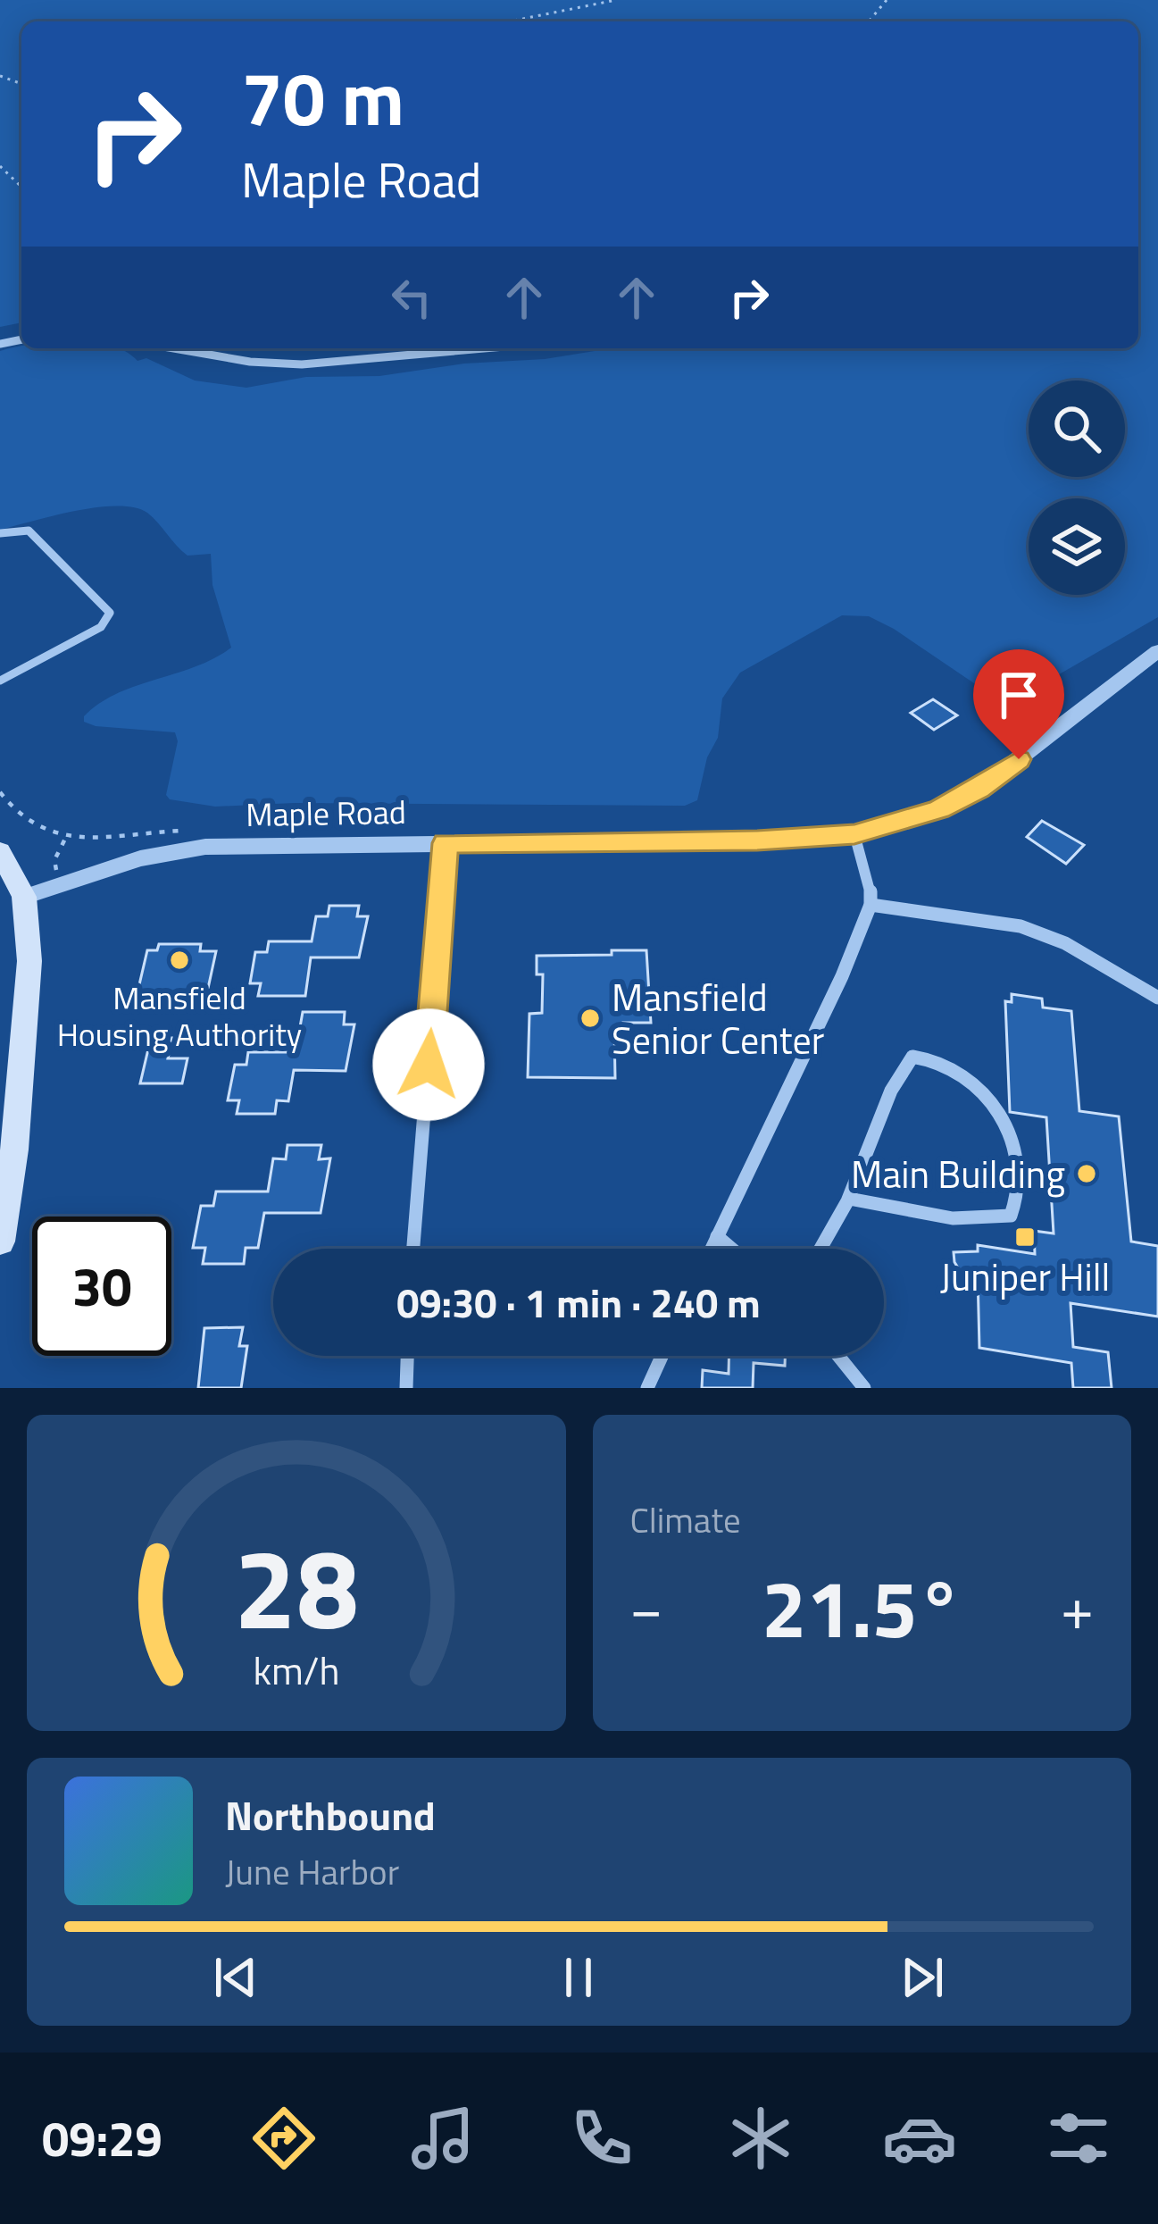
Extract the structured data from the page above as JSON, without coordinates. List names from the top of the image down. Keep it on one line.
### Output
{"streets":{"street":["Maple Road"]},"places":{"other":["Mansfield Housing Authority","Mansfield Senior Center","Main Building"],"transit":["Juniper Hill"]},"page":{"turn":["70 m","Maple Road"],"limit":"30","trip":"09:30 · 1 min · 240 m","tile":"Climate","heat":["−","21.5°","+"],"song":["Northbound","June Harbor"],"tabs":"09:29","gauge":["28","km/h"]}}
